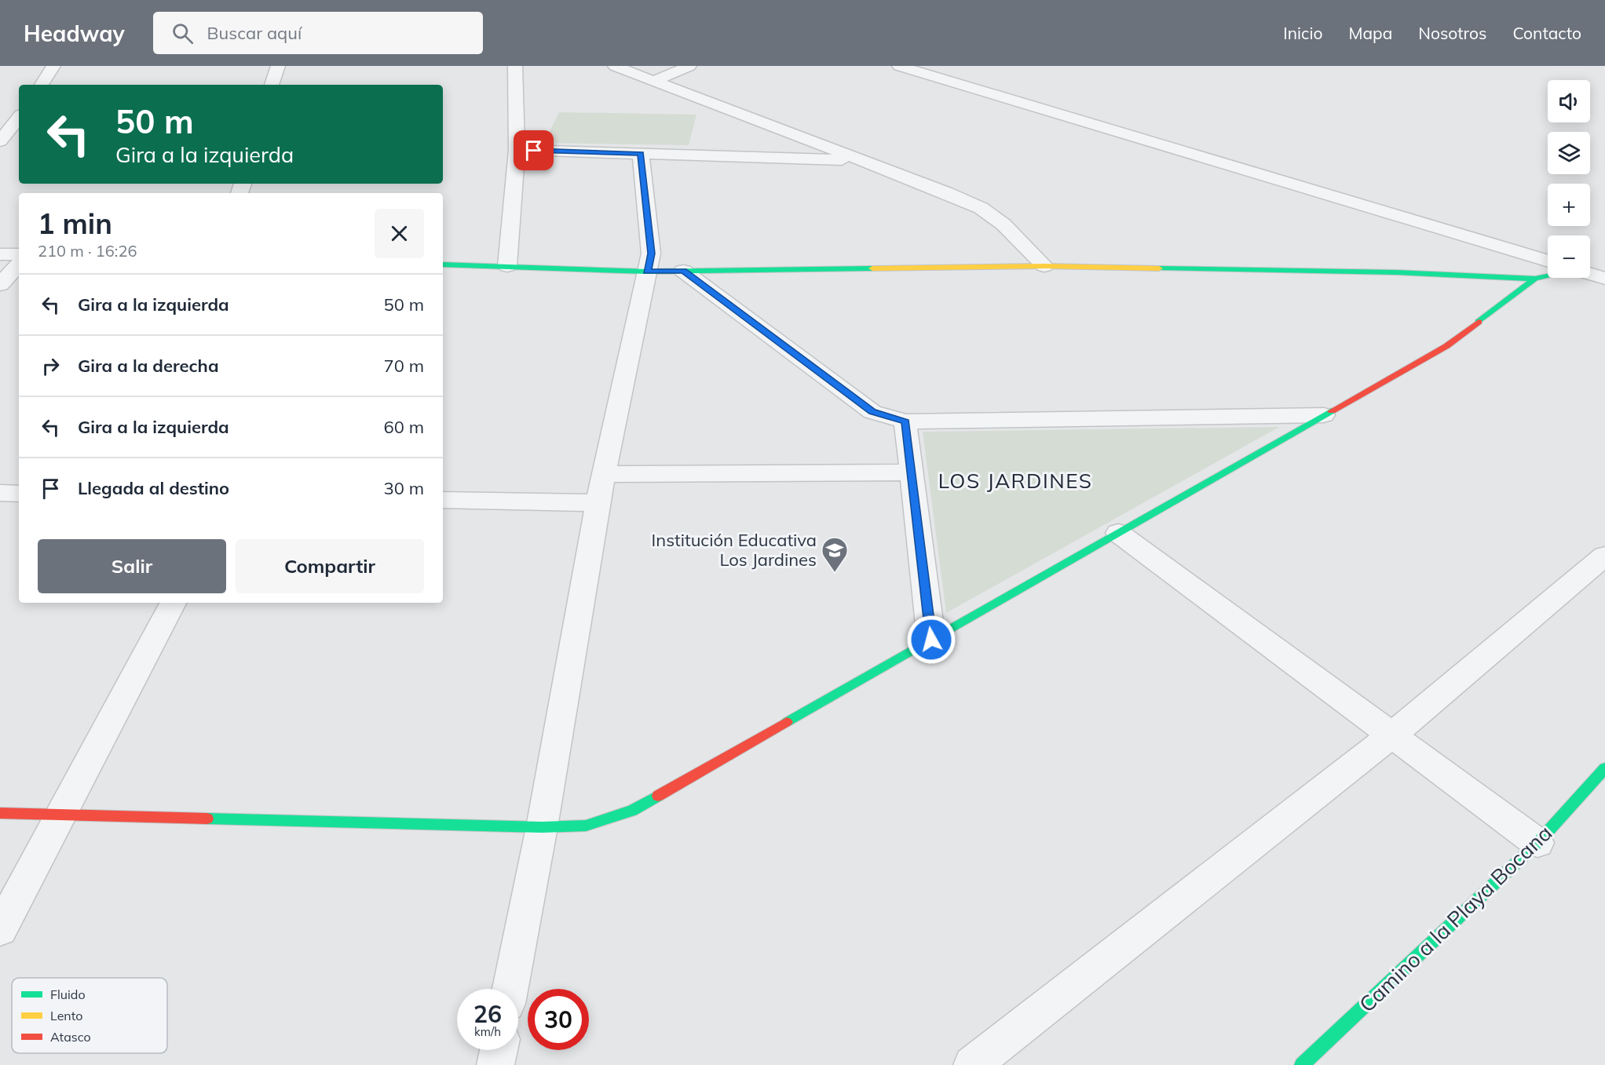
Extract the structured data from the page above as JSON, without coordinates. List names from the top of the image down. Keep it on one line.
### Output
{"streets":{"street":["Camino a la Playa Bocana"]},"districts":["LOS JARDINES"],"places":{"school or university":["Institución Educativa Los Jardines"]},"legend":["Fluido","Lento","Atasco"],"page":{"header":"Headway","search":"Buscar aquí","nav":["Inicio","Mapa","Nosotros","Contacto"],"map_buttons":["+","−"],"turn":["50 m","Gira a la izquierda"],"heading":["1 min","210 m · 16:26"],"list":[{"name":"Gira a la izquierda","value":"50 m"},{"name":"Gira a la derecha","value":"70 m"},{"name":"Gira a la izquierda","value":"60 m"},{"name":"Llegada al destino","value":"30 m"}],"buttons":["Salir","Compartir"],"speed":"26 km/h","limit":"30"}}
